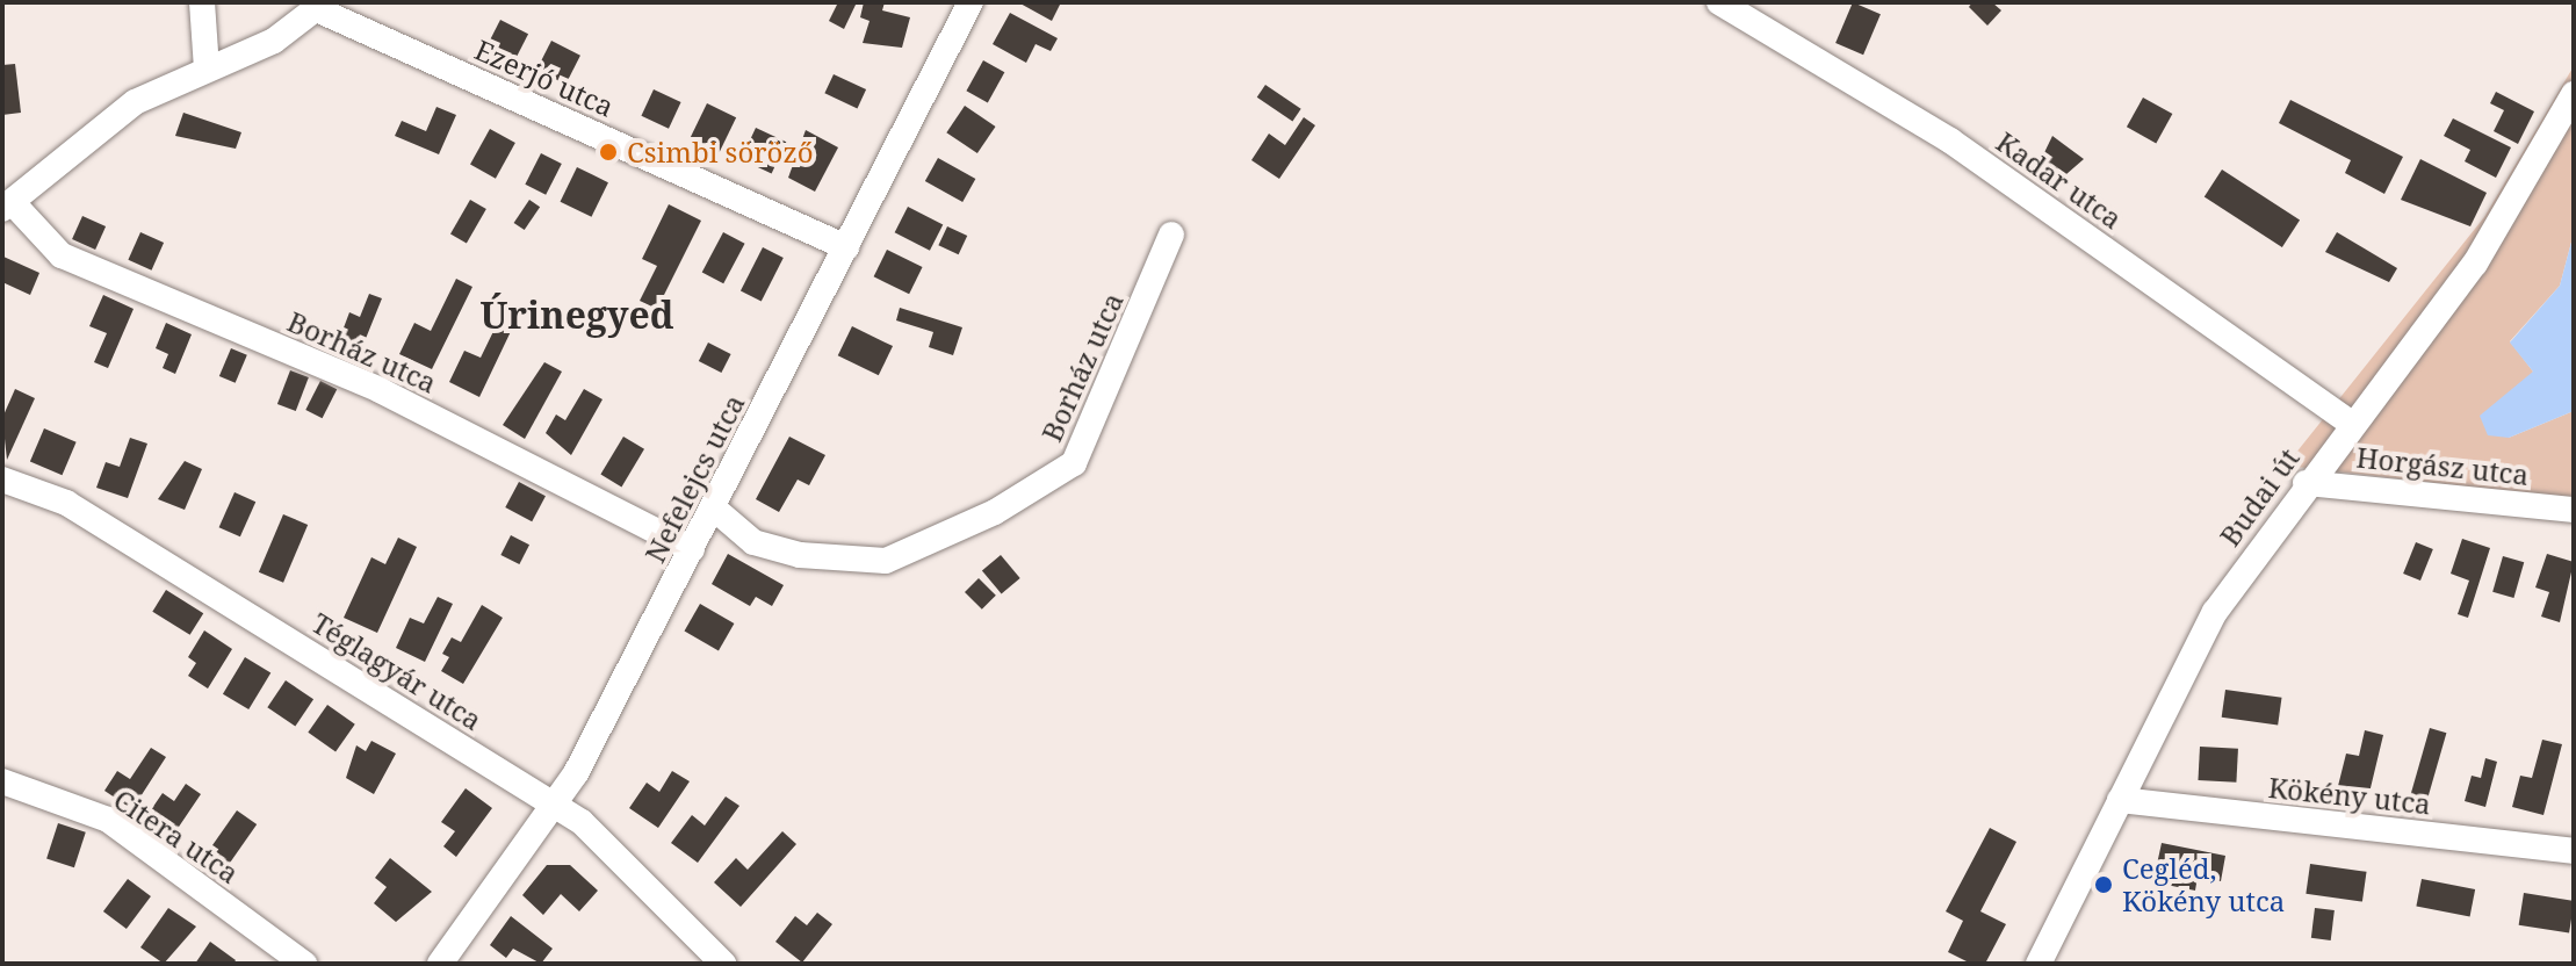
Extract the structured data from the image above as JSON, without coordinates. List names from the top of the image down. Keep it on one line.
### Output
{"streets":{"street":["Ezerjó utca","Kadar utca","Borház utca","Horgász utca","Nefelejcs utca","Budai út","Téglagyár utca","Kökény utca","Citera utca"]},"crossings":[["Ezerjó utca","Nefelejcs utca"],["Kadar utca","Budai út"],["Borház utca","Nefelejcs utca"],["Horgász utca","Budai út"],["Nefelejcs utca","Téglagyár utca"],["Budai út","Kökény utca"]],"districts":["Úrinegyed"],"places":["Csimbi söröző","Cegléd, Kökény utca"]}
